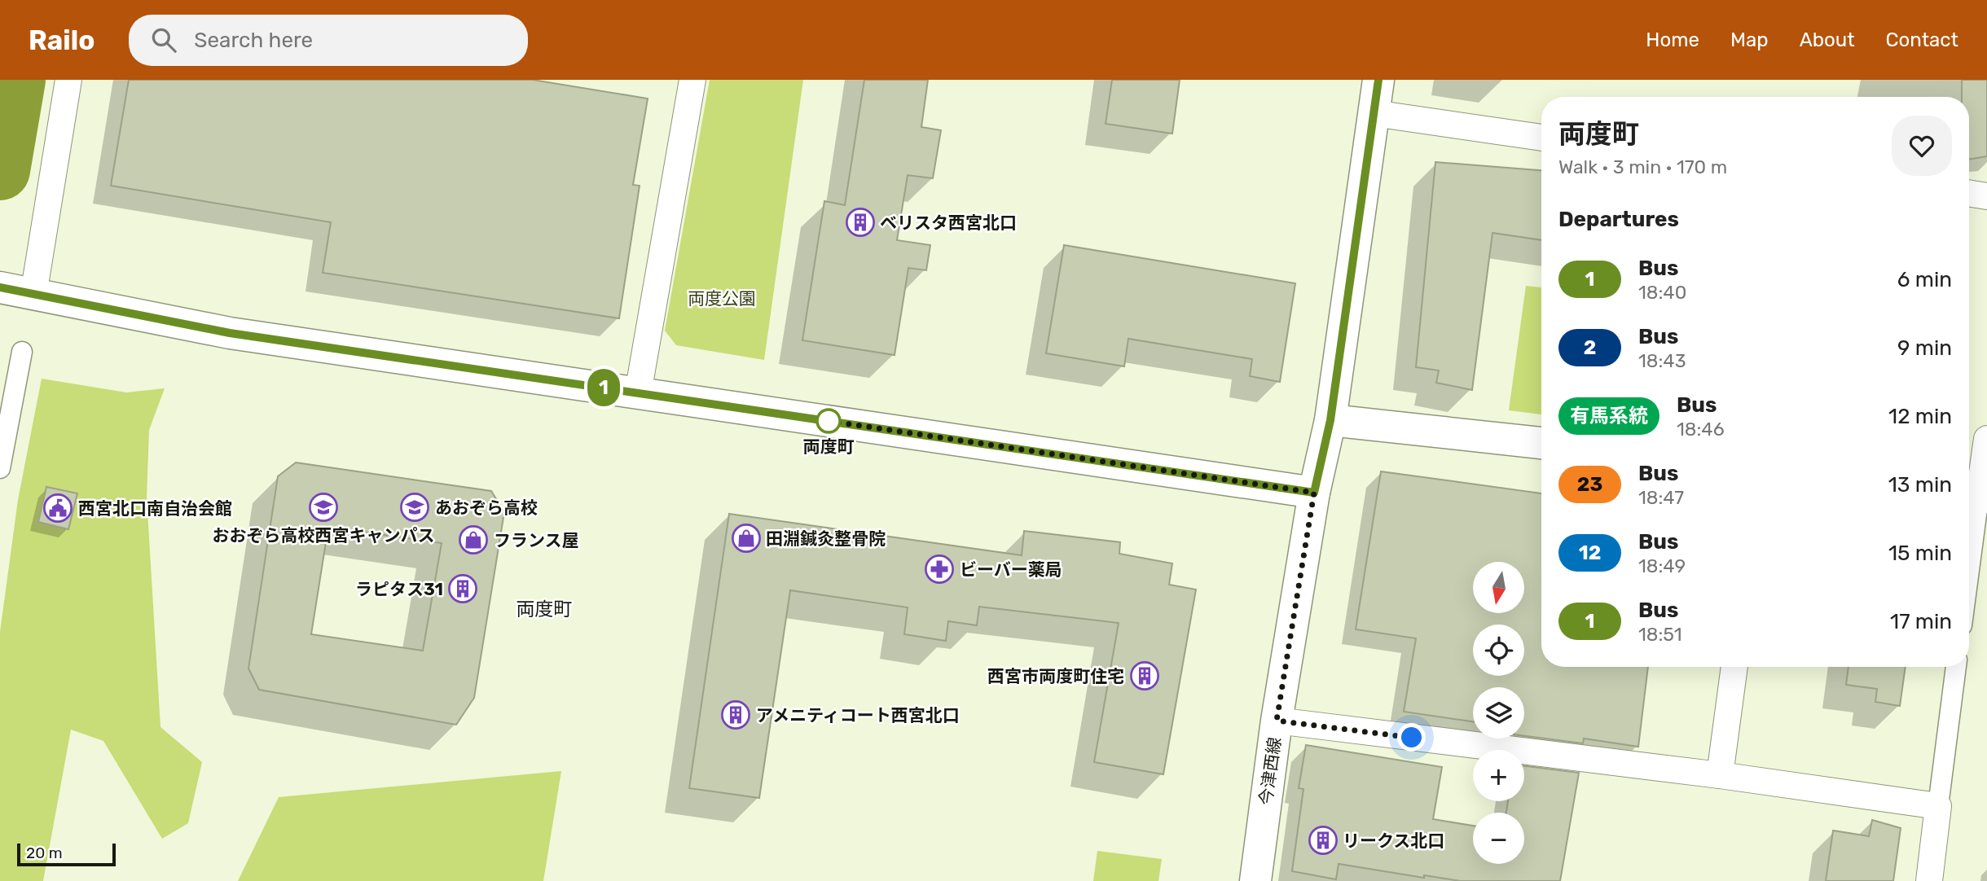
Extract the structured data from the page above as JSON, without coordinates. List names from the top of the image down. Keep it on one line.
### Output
{"streets":{"main road":["今津西線"]},"districts":["両度町"],"parks":["両度公園"],"places":{"building":["ベリスタ西宮北口","ラピタス31","西宮市両度町住宅","アメニティコート西宮北口","リークス北口"],"other":["両度町"],"school or university":["おおぞら高校西宮キャンパス","あおぞら高校"],"public building":["西宮北口南自治会館"],"shop":["田淵鍼灸整骨院","フランス屋"],"pharmacy":["ビーバー薬局"]},"lines":["bus line 1"],"scale_bar":"20 m","north":"bottom","page":{"header":"Railo","search":"Search here","nav":["Home","Map","About","Contact"],"on_map":"1","heading":[["両度町","Walk · 3 min · 170 m"],"Departures"],"list":[{"mark":"1","name":"Bus","note":"18:40","value":"6 min"},{"mark":"2","name":"Bus","note":"18:43","value":"9 min"},{"mark":"有馬系統","name":"Bus","note":"18:46","value":"12 min"},{"mark":"23","name":"Bus","note":"18:47","value":"13 min"},{"mark":"12","name":"Bus","note":"18:49","value":"15 min"},{"mark":"1","name":"Bus","note":"18:51","value":"17 min"}],"map_buttons":["+","−"],"scale":"20 m"}}
